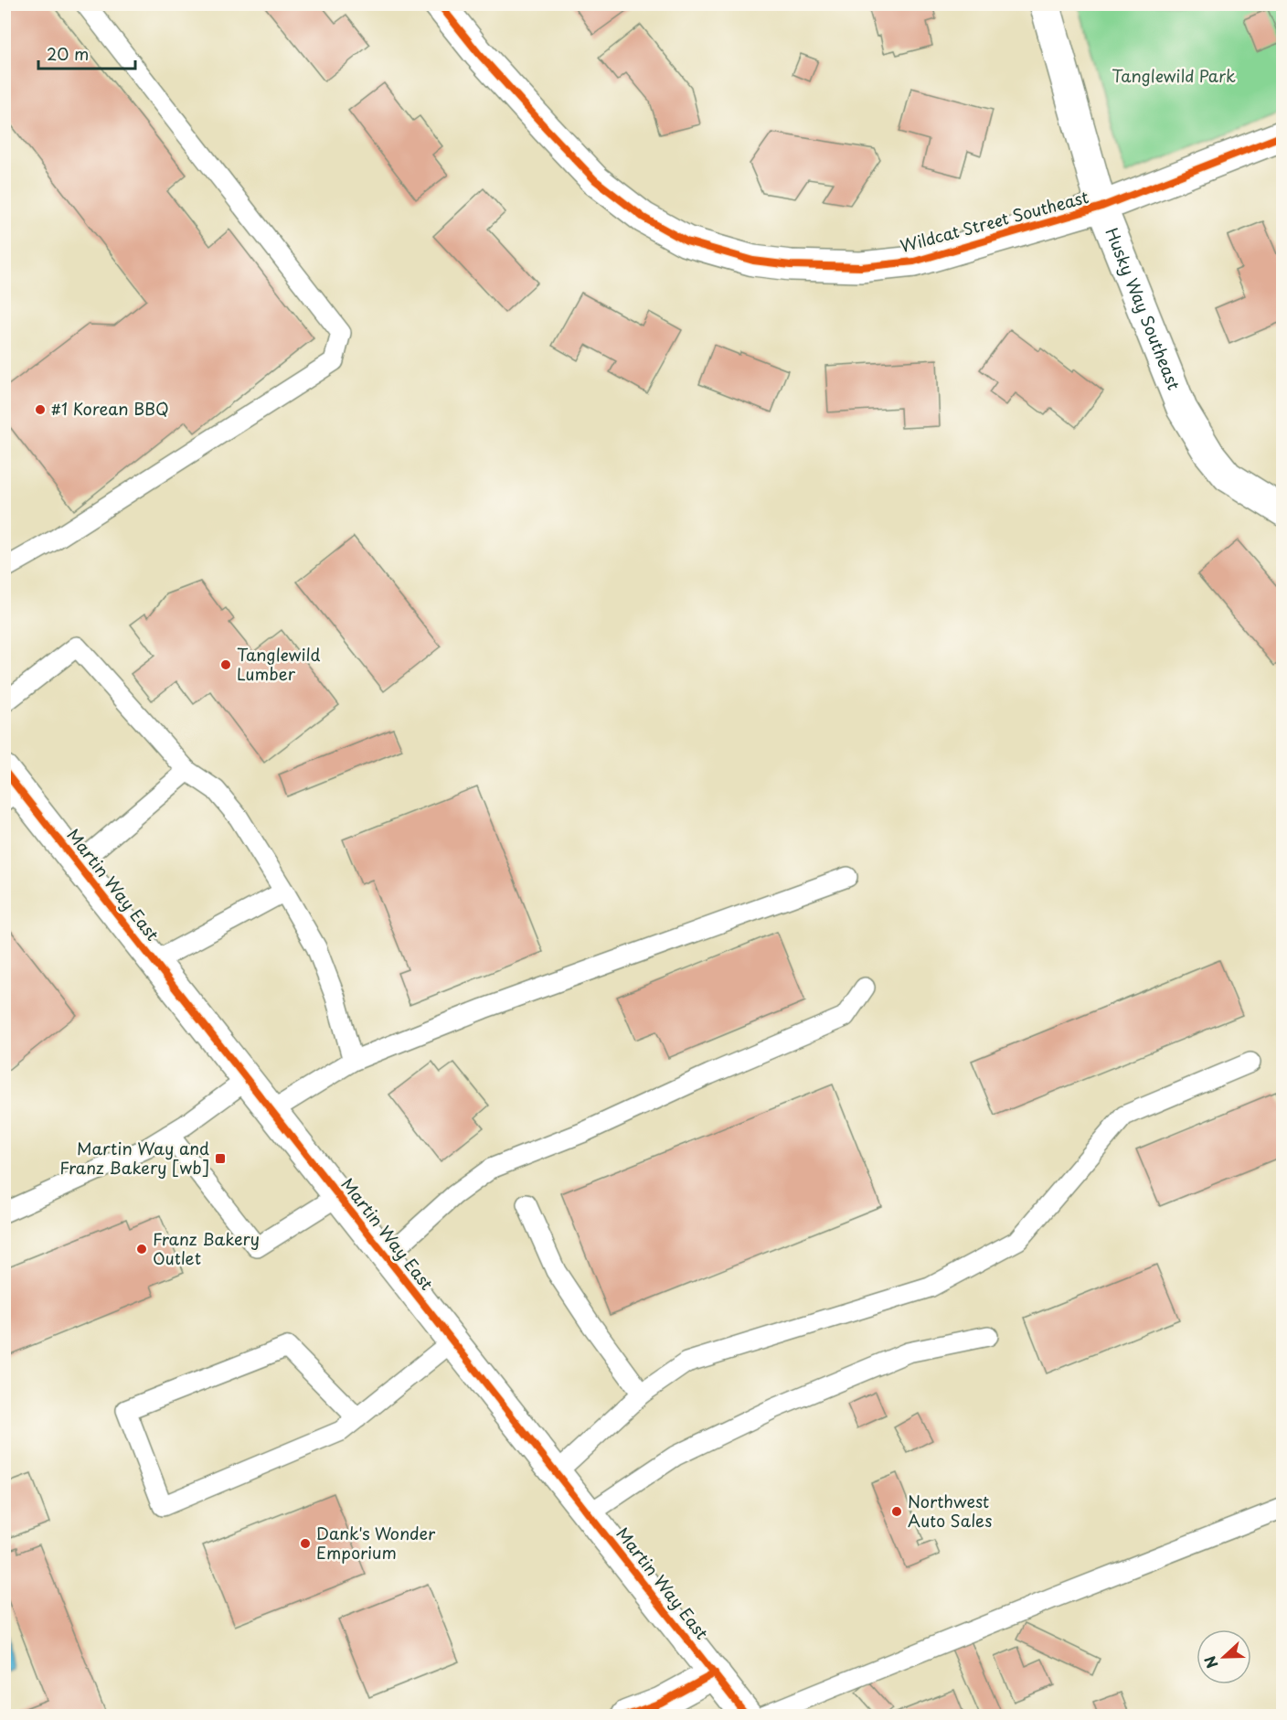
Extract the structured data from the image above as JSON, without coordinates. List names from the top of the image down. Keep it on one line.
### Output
{"streets":{"street":["Wildcat Street Southeast","Husky Way Southeast","Martin Way East"]},"crossings":[["Wildcat Street Southeast","Husky Way Southeast"]],"parks":["Tanglewild Park"],"places":{"other":["#1 Korean BBQ","Tanglewild Lumber","Franz Bakery Outlet","Northwest Auto Sales","Dank's Wonder Emporium"],"transit":["Martin Way and Franz Bakery [wb]"]},"scale_bar":"20 m","north":"left"}
